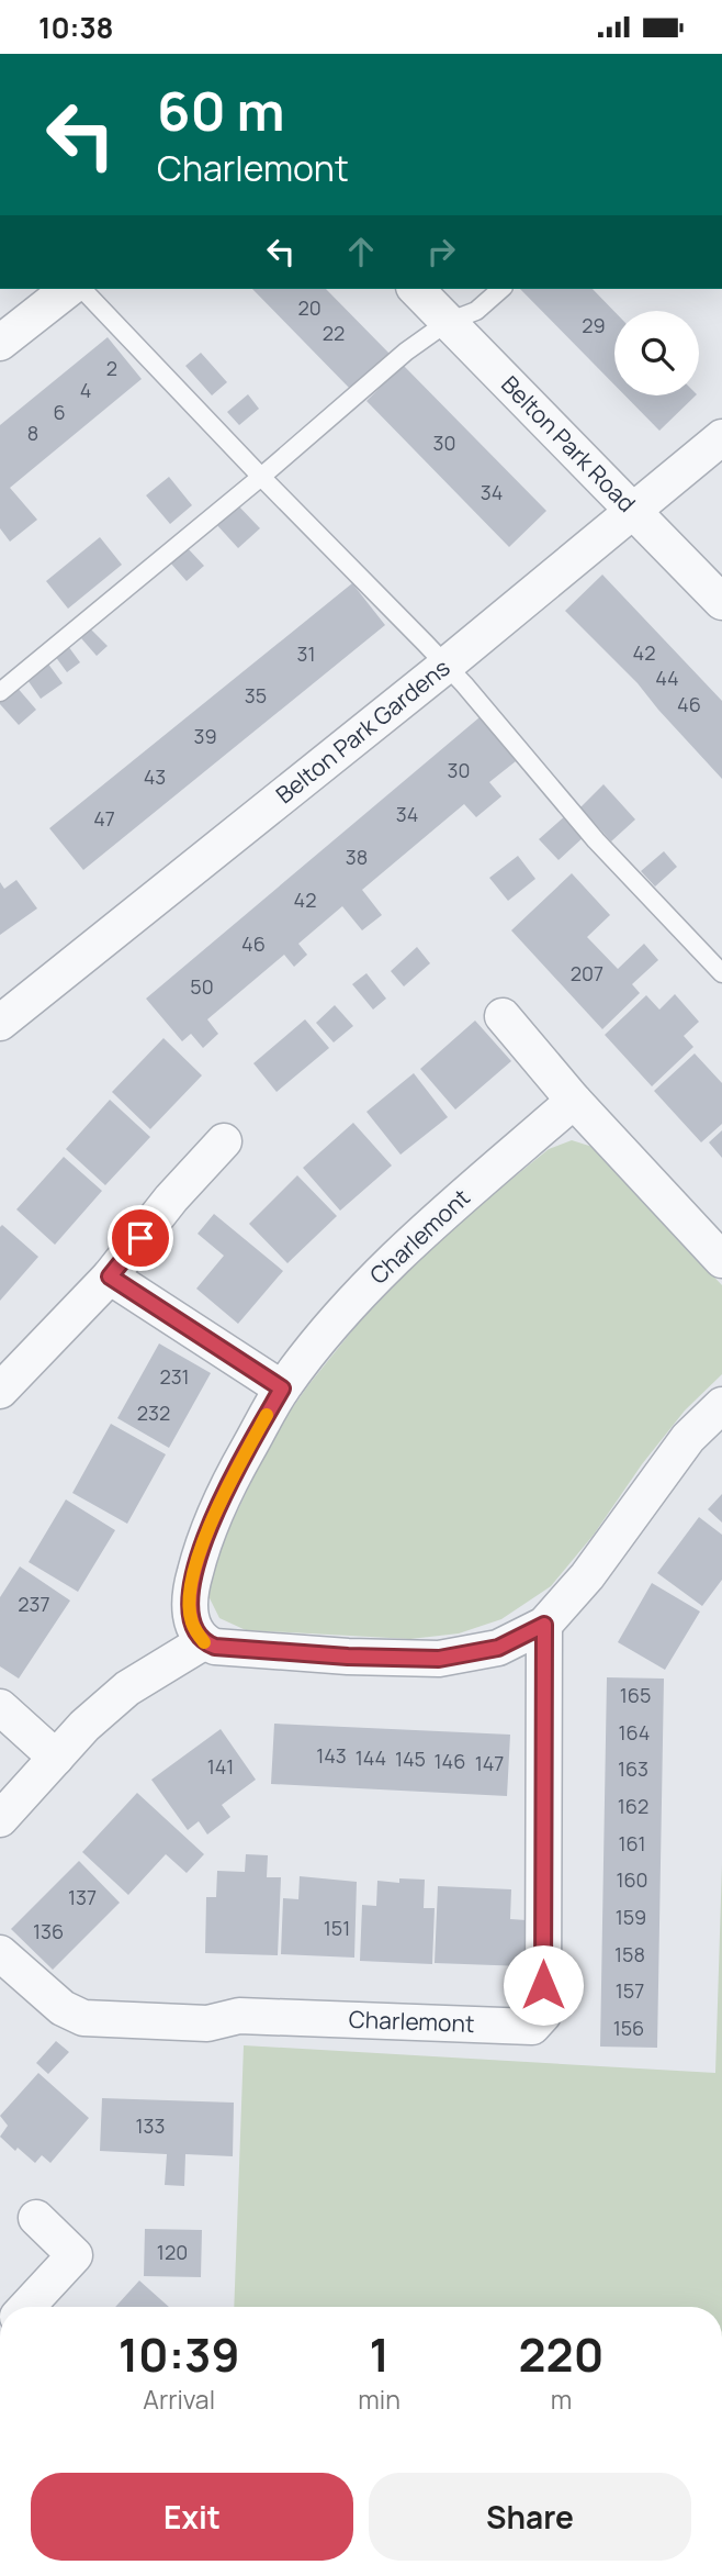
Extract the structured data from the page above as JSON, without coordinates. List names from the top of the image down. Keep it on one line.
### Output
{"streets":{"street":["Belton Park Road","Belton Park Gardens","Charlemont"]},"crossings":[["Belton Park Road","Belton Park Gardens"]],"house_numbers":["20","29","22","2","4","6","8","30","34","42","31","44","35","46","39","30","43","34","47","38","42","46","207","50","231","232","237","165","164","143","144","145","146","147","141","163","162","161","160","137","159","151","136","158","157","156","133","120"],"page":{"status":"10:38","turn":["60 m","Charlemont"],"eta":["10:39","Arrival","1","min","220","m"],"buttons":["Exit","Share"]}}
